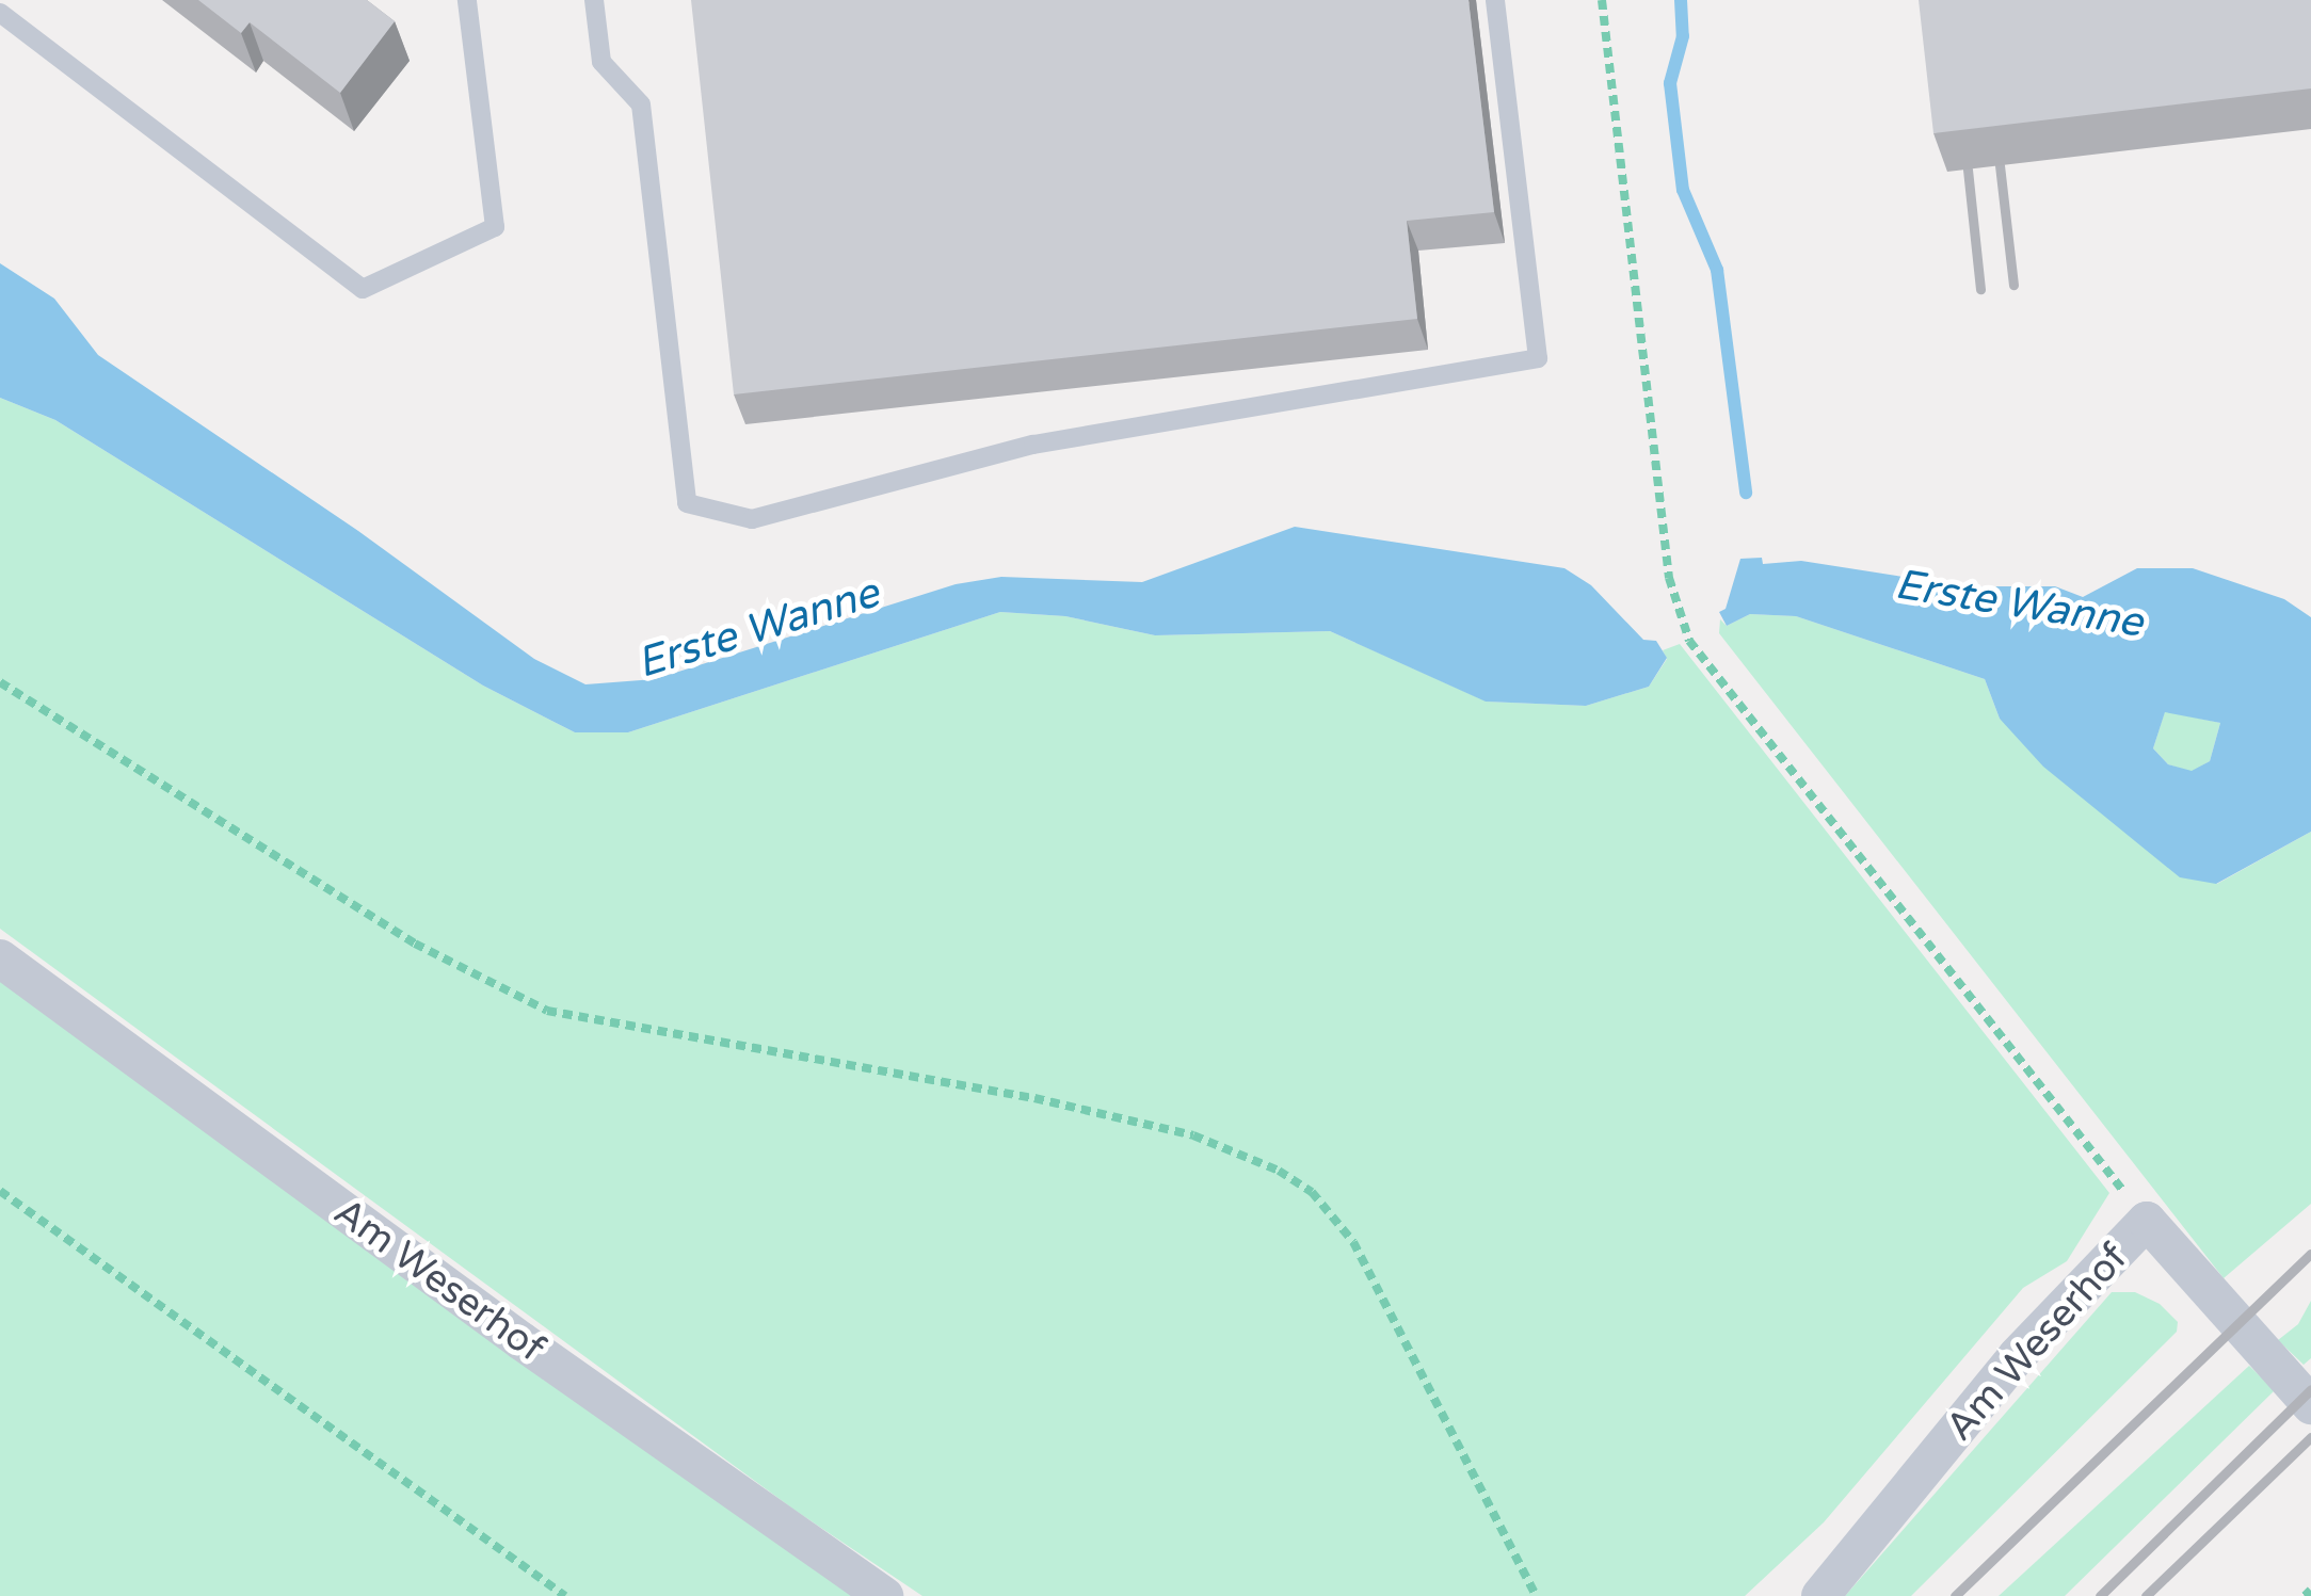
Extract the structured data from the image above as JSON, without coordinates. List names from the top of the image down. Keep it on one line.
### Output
{"streets":{"street":["Am Weserhof"]},"water":["Erste Wanne"]}
